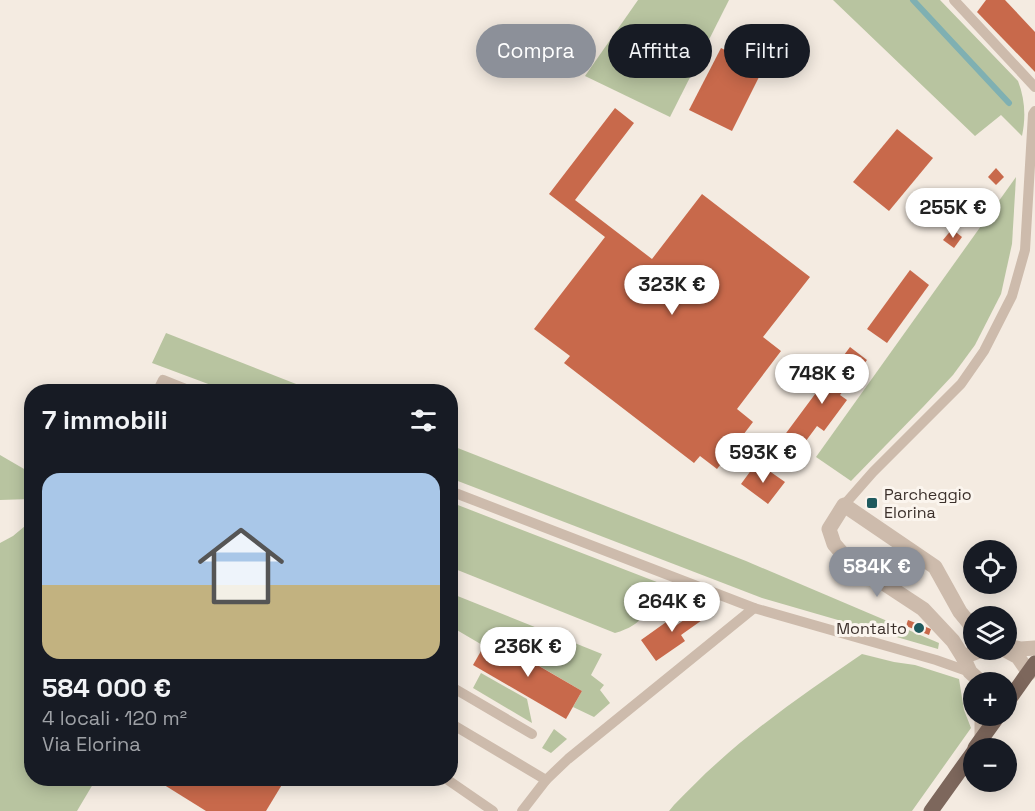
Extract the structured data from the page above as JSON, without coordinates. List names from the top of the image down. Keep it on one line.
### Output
{"places":{"transit":["Parcheggio Elorina"],"other":["Montalto"]},"page":{"chip":["Compra","Affitta","Filtri"],"price":["255K €","323K €","748K €","593K €","584K €","264K €","236K €"],"heading":"7 immobili","list":[{"name":"584 000 €","note":"4 locali · 120 m² · Via Elorina"}],"map_buttons":["+","−"]}}
